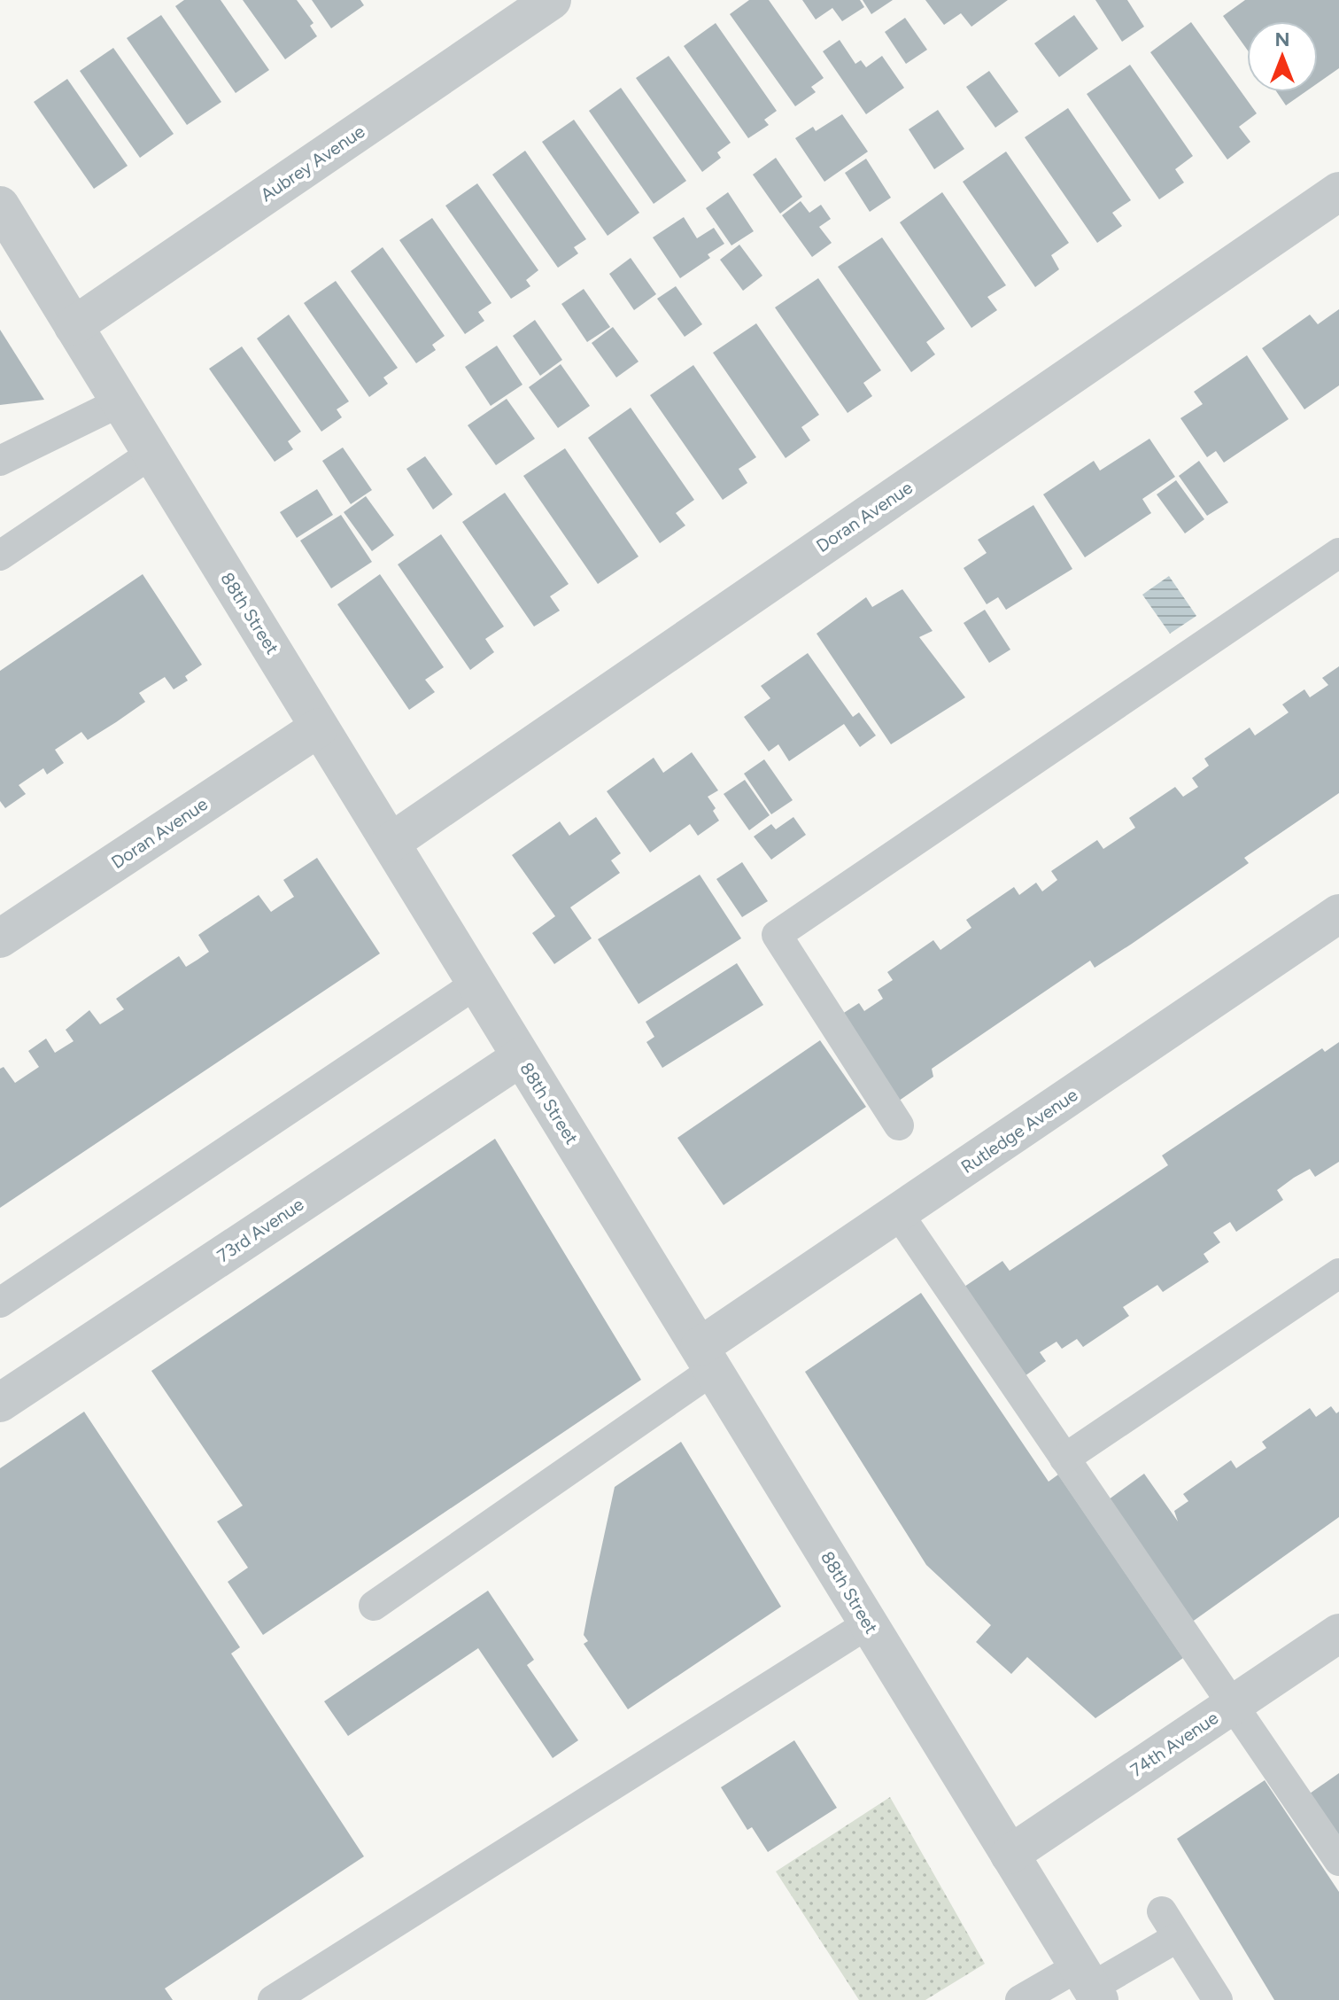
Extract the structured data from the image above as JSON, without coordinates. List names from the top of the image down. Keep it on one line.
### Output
{"streets":{"street":["Aubrey Avenue","Doran Avenue","88th Street","Rutledge Avenue","73rd Avenue","74th Avenue"]},"crossings":[["Aubrey Avenue","88th Street"],["Doran Avenue","88th Street"],["88th Street","Rutledge Avenue"],["88th Street","73rd Avenue"],["88th Street","74th Avenue"]],"north":"top"}
